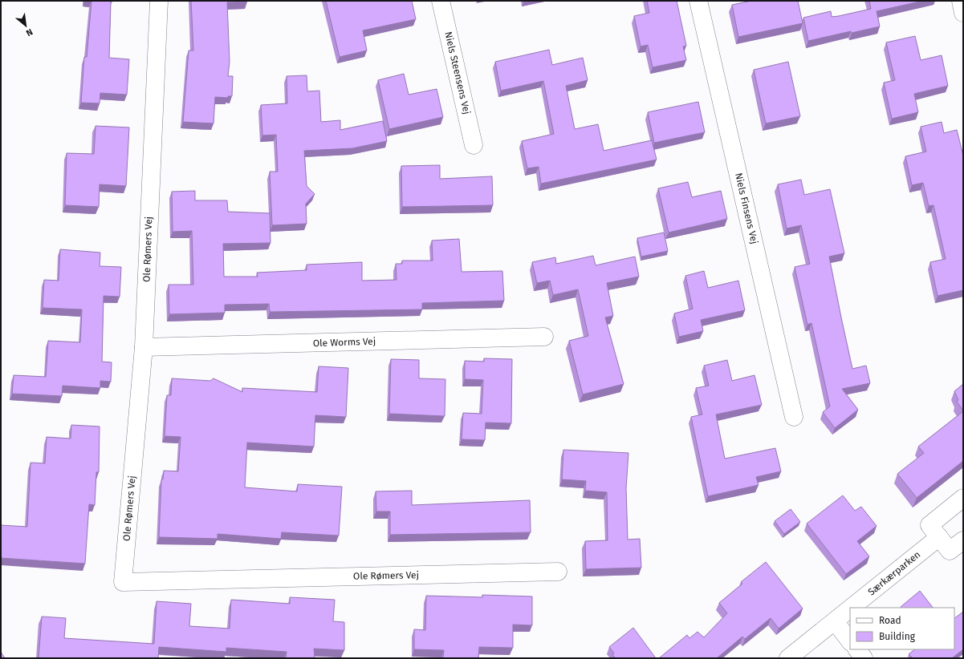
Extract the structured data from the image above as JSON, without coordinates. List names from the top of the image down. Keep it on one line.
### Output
{"streets":{"street":["Niels Steensens Vej","Niels Finsens Vej","Ole Rømers Vej","Ole Worms Vej","Særkærparken"]},"crossings":[["Ole Rømers Vej","Ole Worms Vej"]],"legend":["Road","Building"],"north":"bottom right"}
